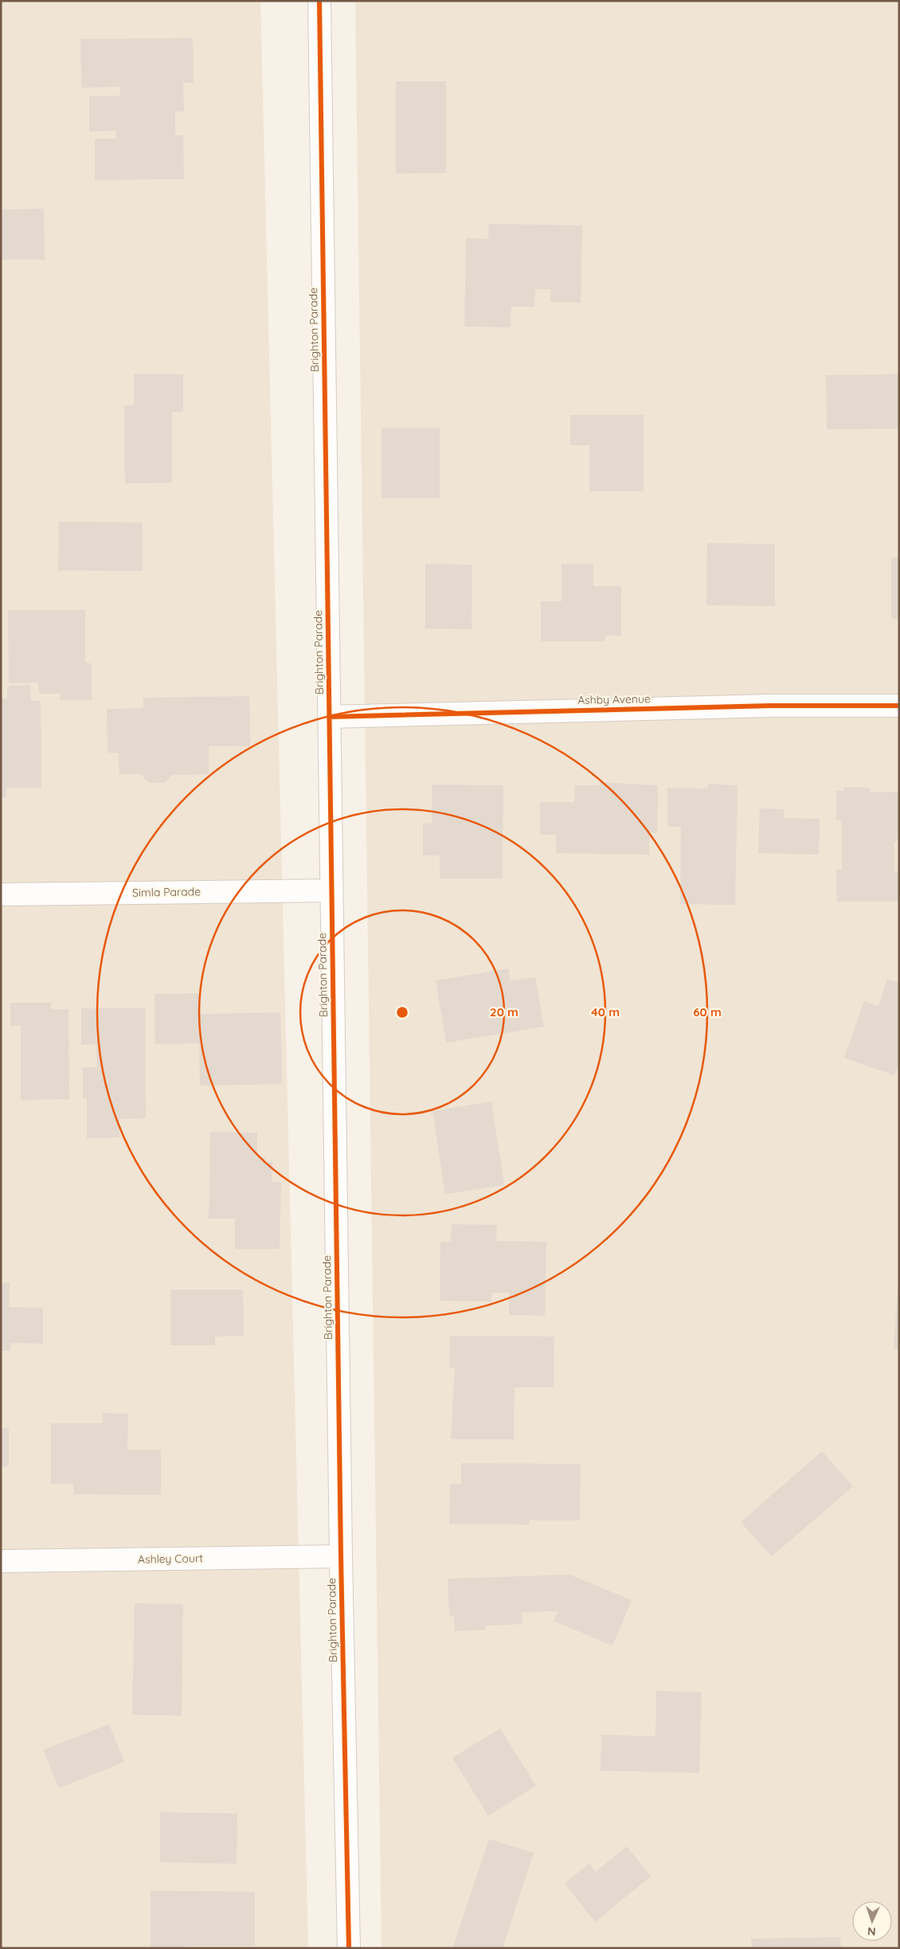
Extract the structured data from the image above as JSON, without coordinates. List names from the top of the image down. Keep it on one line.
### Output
{"streets":{"street":["Brighton Parade","Ashby Avenue","Simla Parade","Ashley Court"]},"crossings":[["Brighton Parade","Ashby Avenue"],["Brighton Parade","Simla Parade"],["Brighton Parade","Ashley Court"]],"north":"bottom","rings":["20 m","40 m","60 m"]}
